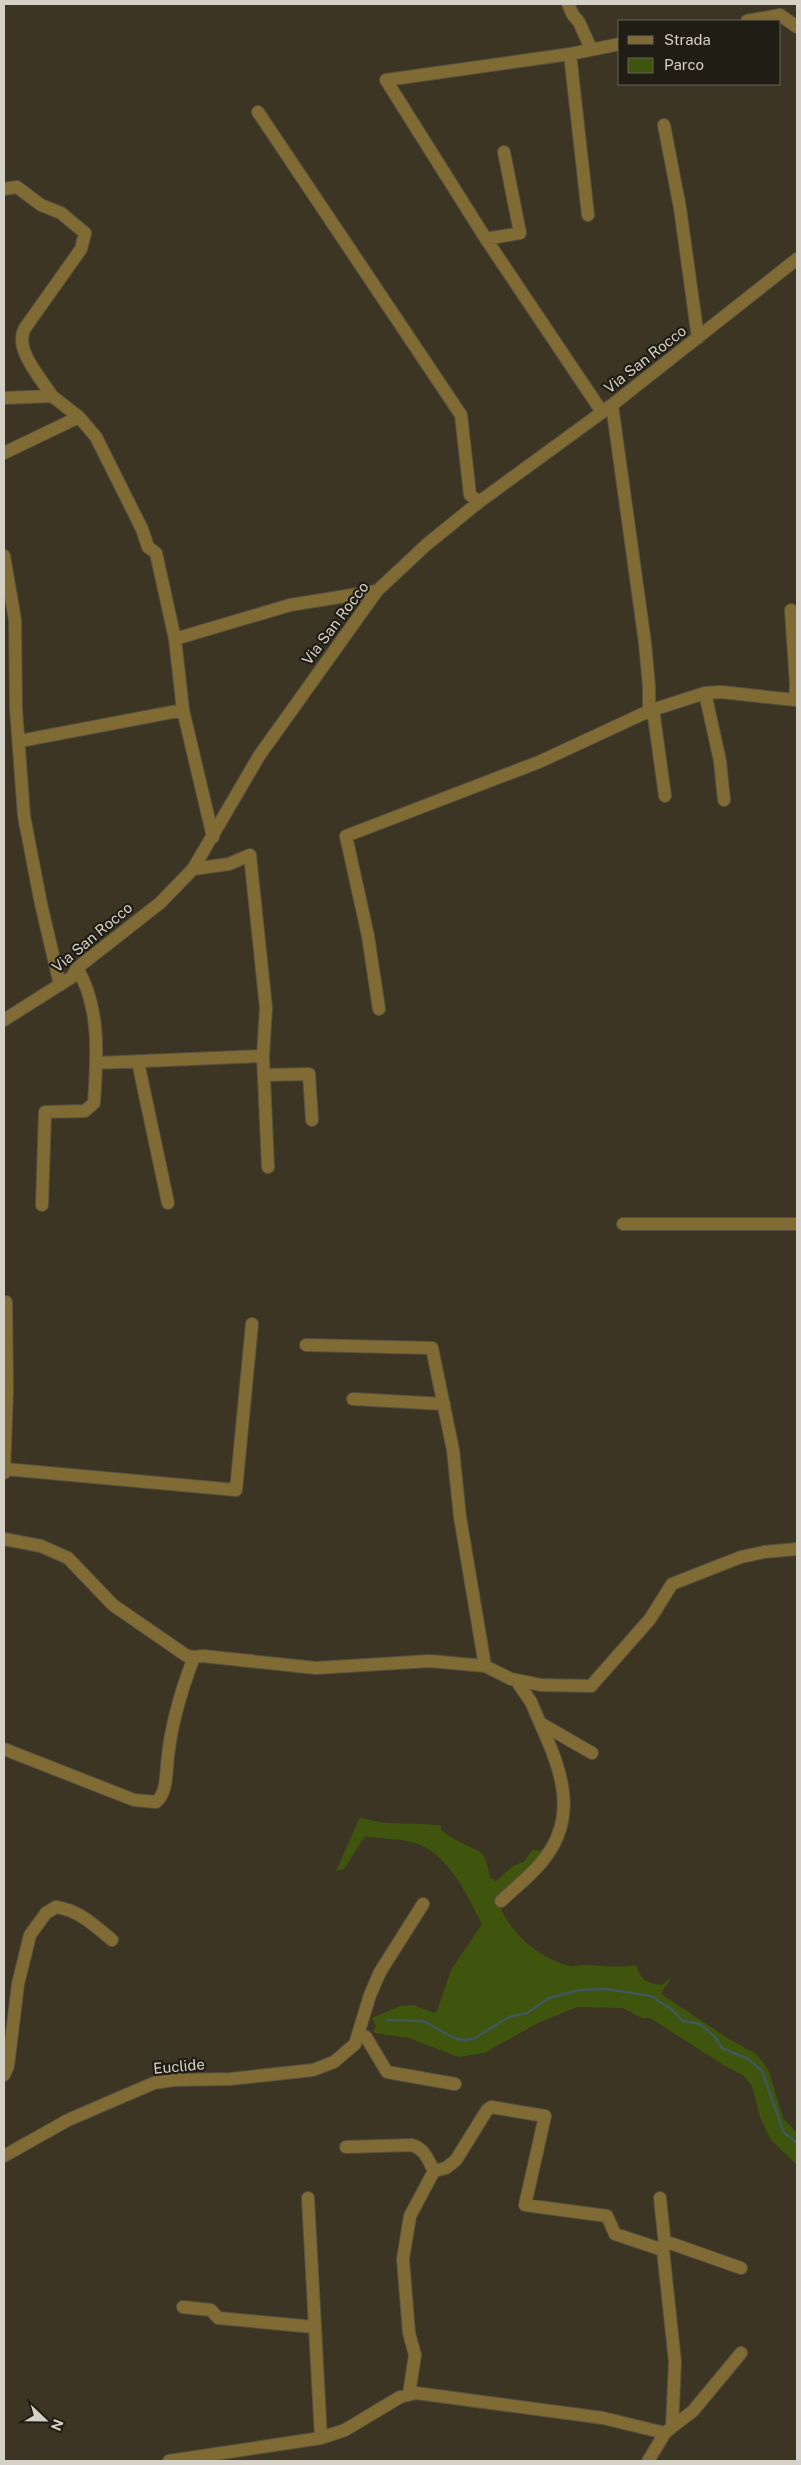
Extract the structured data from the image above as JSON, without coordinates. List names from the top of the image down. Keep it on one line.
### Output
{"streets":{"street":["Via San Rocco","Euclide"]},"legend":["Strada","Parco"],"north":"right"}
